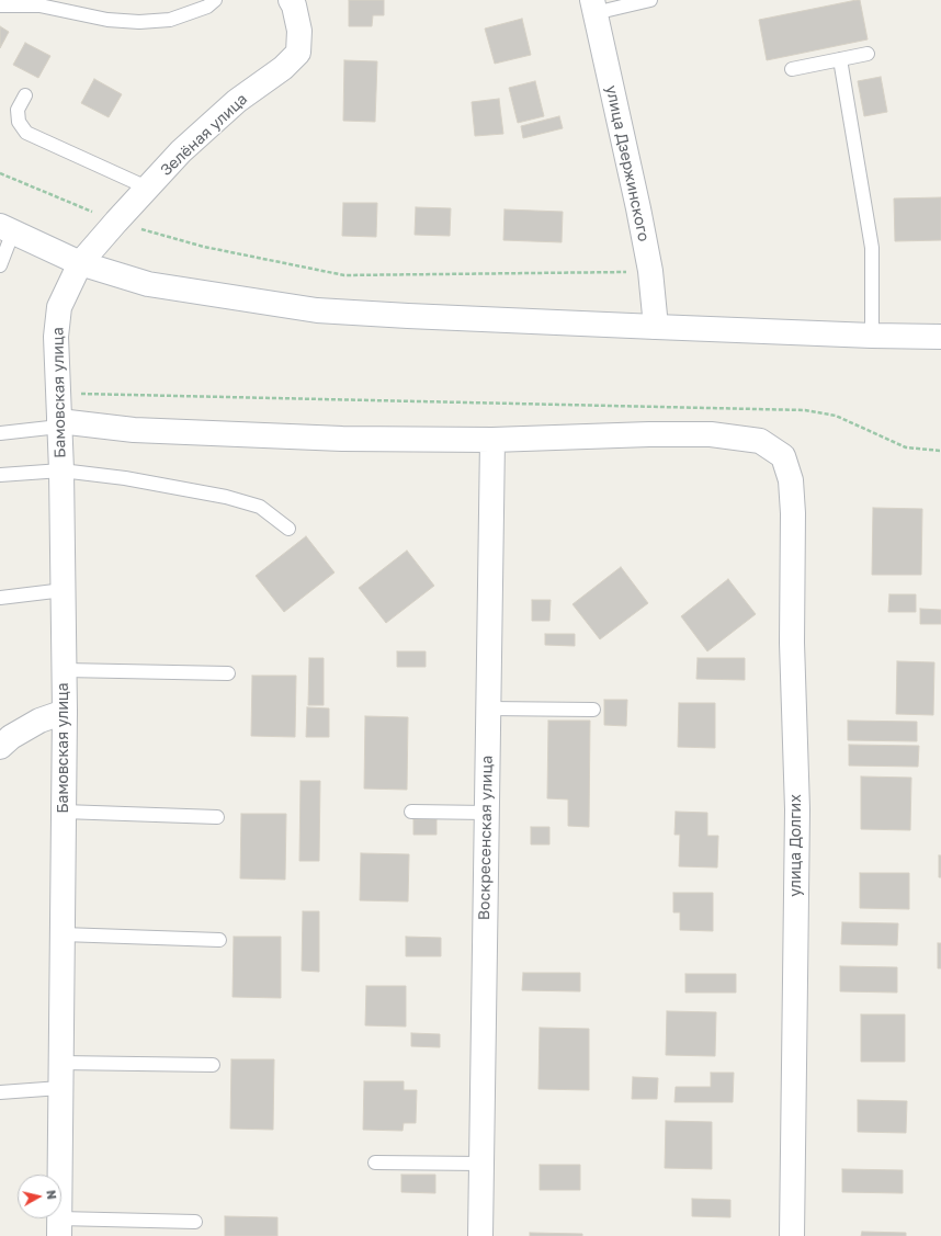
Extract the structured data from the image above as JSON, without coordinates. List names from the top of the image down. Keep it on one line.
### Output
{"streets":{"street":["Зелёная улица","улица Дзержинского","Бамовская улица","Воскресенская улица","улица Долгих"]},"crossings":[["Зелёная улица","Бамовская улица"],["Воскресенская улица","улица Долгих"]],"north":"right"}
